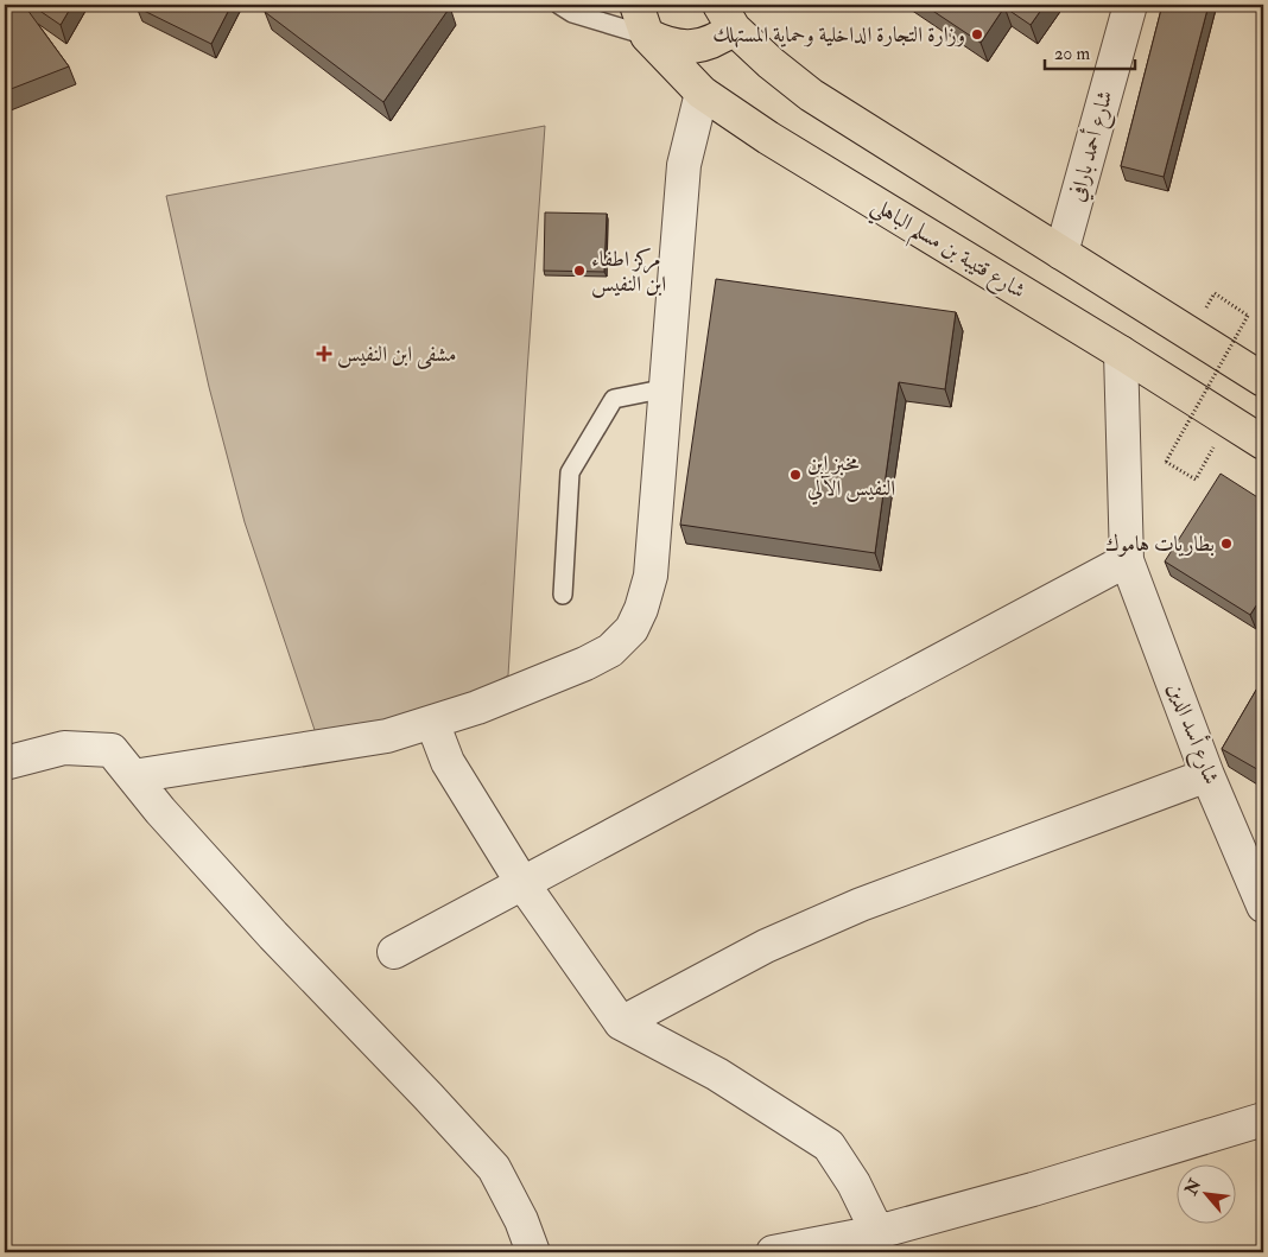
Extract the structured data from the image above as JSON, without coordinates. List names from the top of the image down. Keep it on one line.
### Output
{"streets":{"main road":["شارع قتيبة بن مسلم الباهلي"],"street":["شارع أحمد بارافي","شارع أسد الدين"]},"crossings":[["شارع قتيبة بن مسلم الباهلي","شارع أسد الدين"]],"places":{"other":["وزارة التجارة الداخلية وحماية المستهلك","مركز اطفاء ابن النفيس","مخبز ابن النفيس الآلي","بطاريات هاموك"],"health":["مشفى ابن النفيس"]},"scale_bar":"20 m","north":"top left"}
